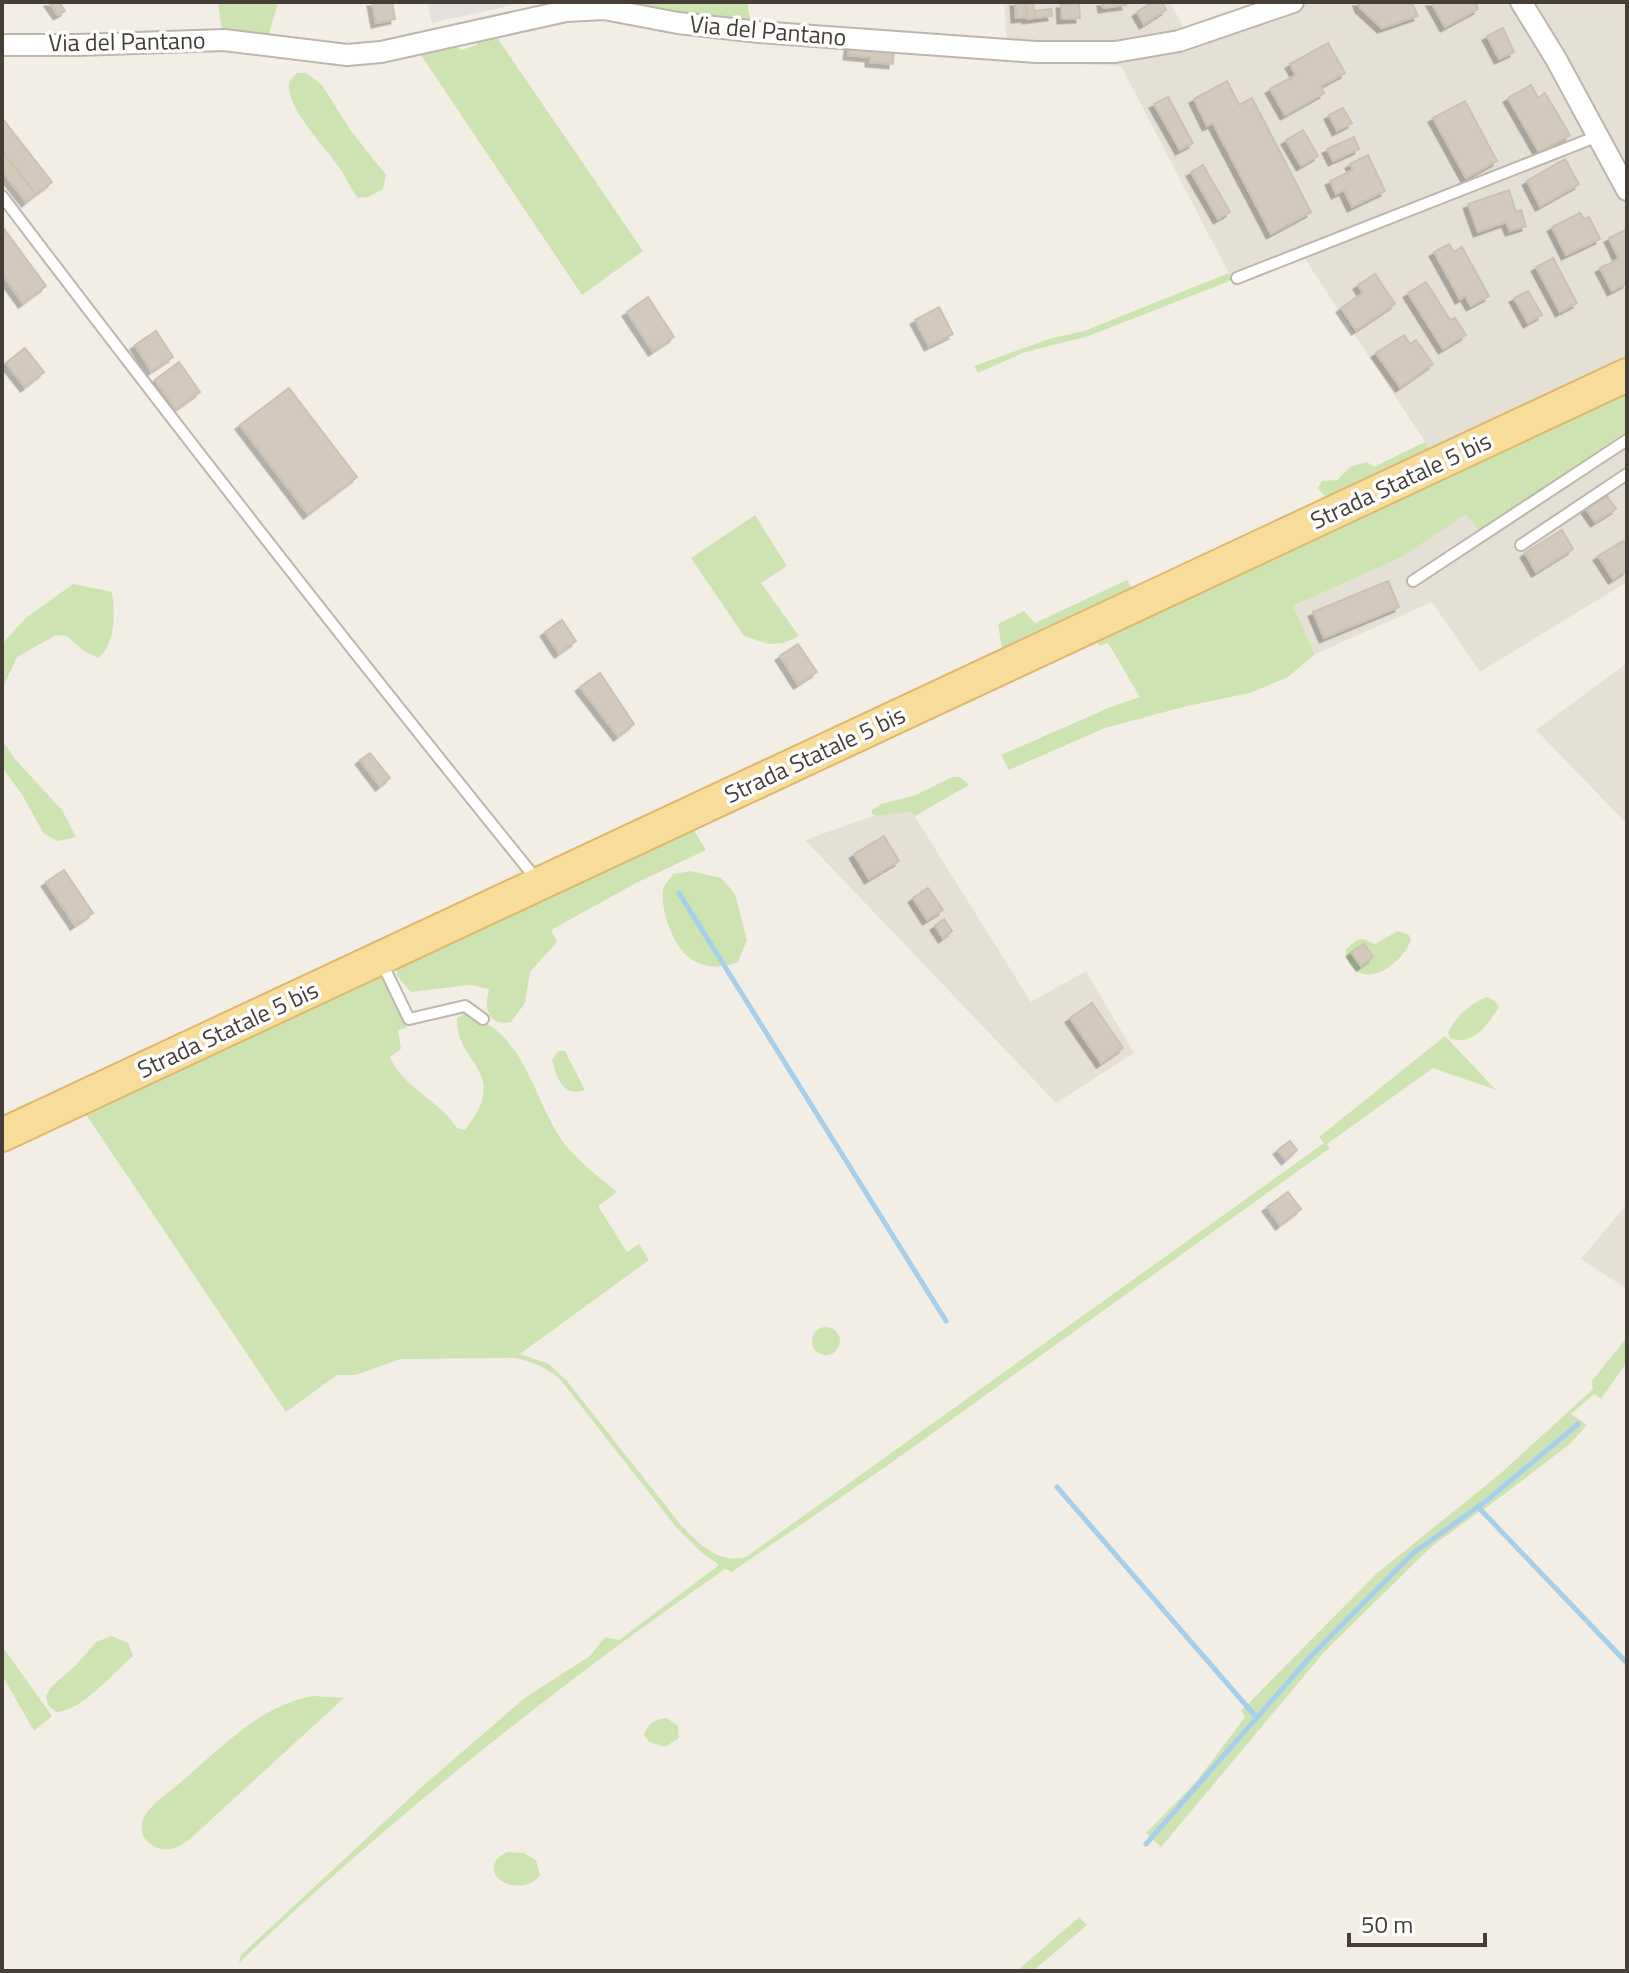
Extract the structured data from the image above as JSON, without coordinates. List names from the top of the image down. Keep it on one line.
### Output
{"streets":{"main road":["Strada Statale 5 bis"],"street":["Via del Pantano"]},"scale_bar":"50 m"}
